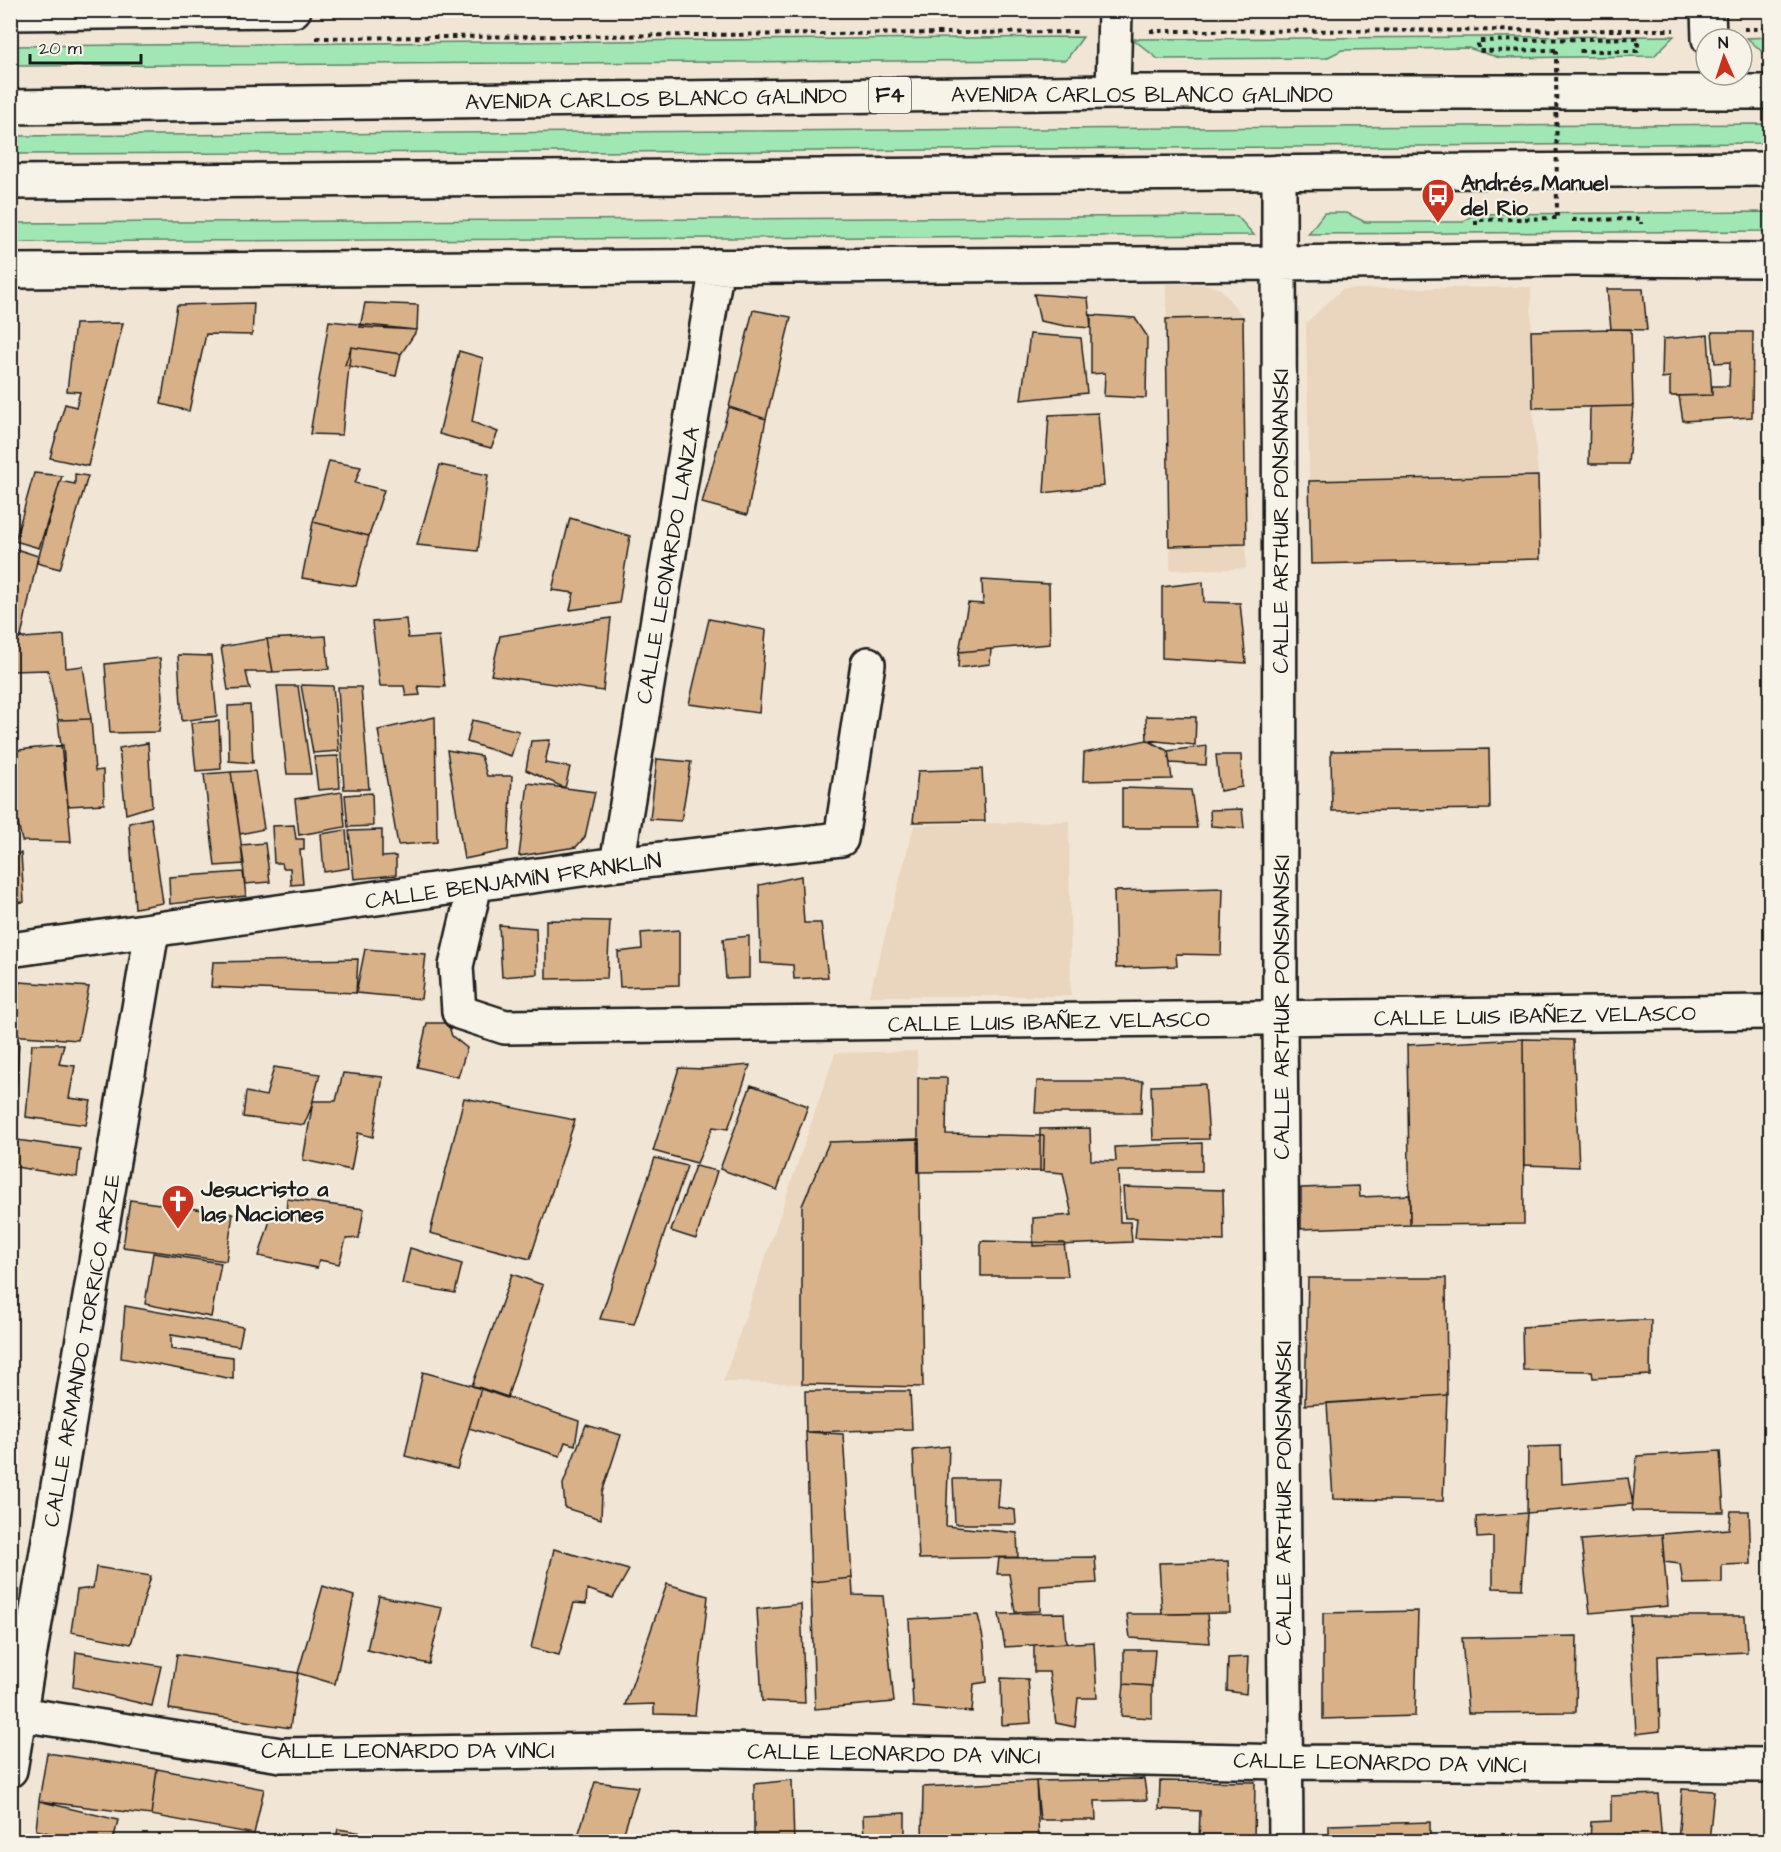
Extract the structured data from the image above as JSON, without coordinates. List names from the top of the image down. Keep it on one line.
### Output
{"streets":{"main road":["AVENIDA CARLOS BLANCO GALINDO","F4","CALLE ARTHUR PONSNANSKI","CALLE LEONARDO LANZA","CALLE BENJAMÍN FRANKLIN","CALLE LUIS IBAÑEZ VELASCO","CALLE ARMANDO TORRICO ARZE","CALLE LEONARDO DA VINCI"]},"crossings":[["CALLE ARTHUR PONSNANSKI","CALLE LUIS IBAÑEZ VELASCO"],["CALLE ARTHUR PONSNANSKI","CALLE LEONARDO DA VINCI"],["CALLE LEONARDO LANZA","CALLE BENJAMÍN FRANKLIN"],["CALLE BENJAMÍN FRANKLIN","CALLE LUIS IBAÑEZ VELASCO"],["CALLE BENJAMÍN FRANKLIN","CALLE ARMANDO TORRICO ARZE"],["CALLE ARMANDO TORRICO ARZE","CALLE LEONARDO DA VINCI"]],"places":{"bus stop":["Andrés Manuel del Rio"],"church":["Jesucristo a las Naciones"]},"scale_bar":"20 m","north":"top"}
